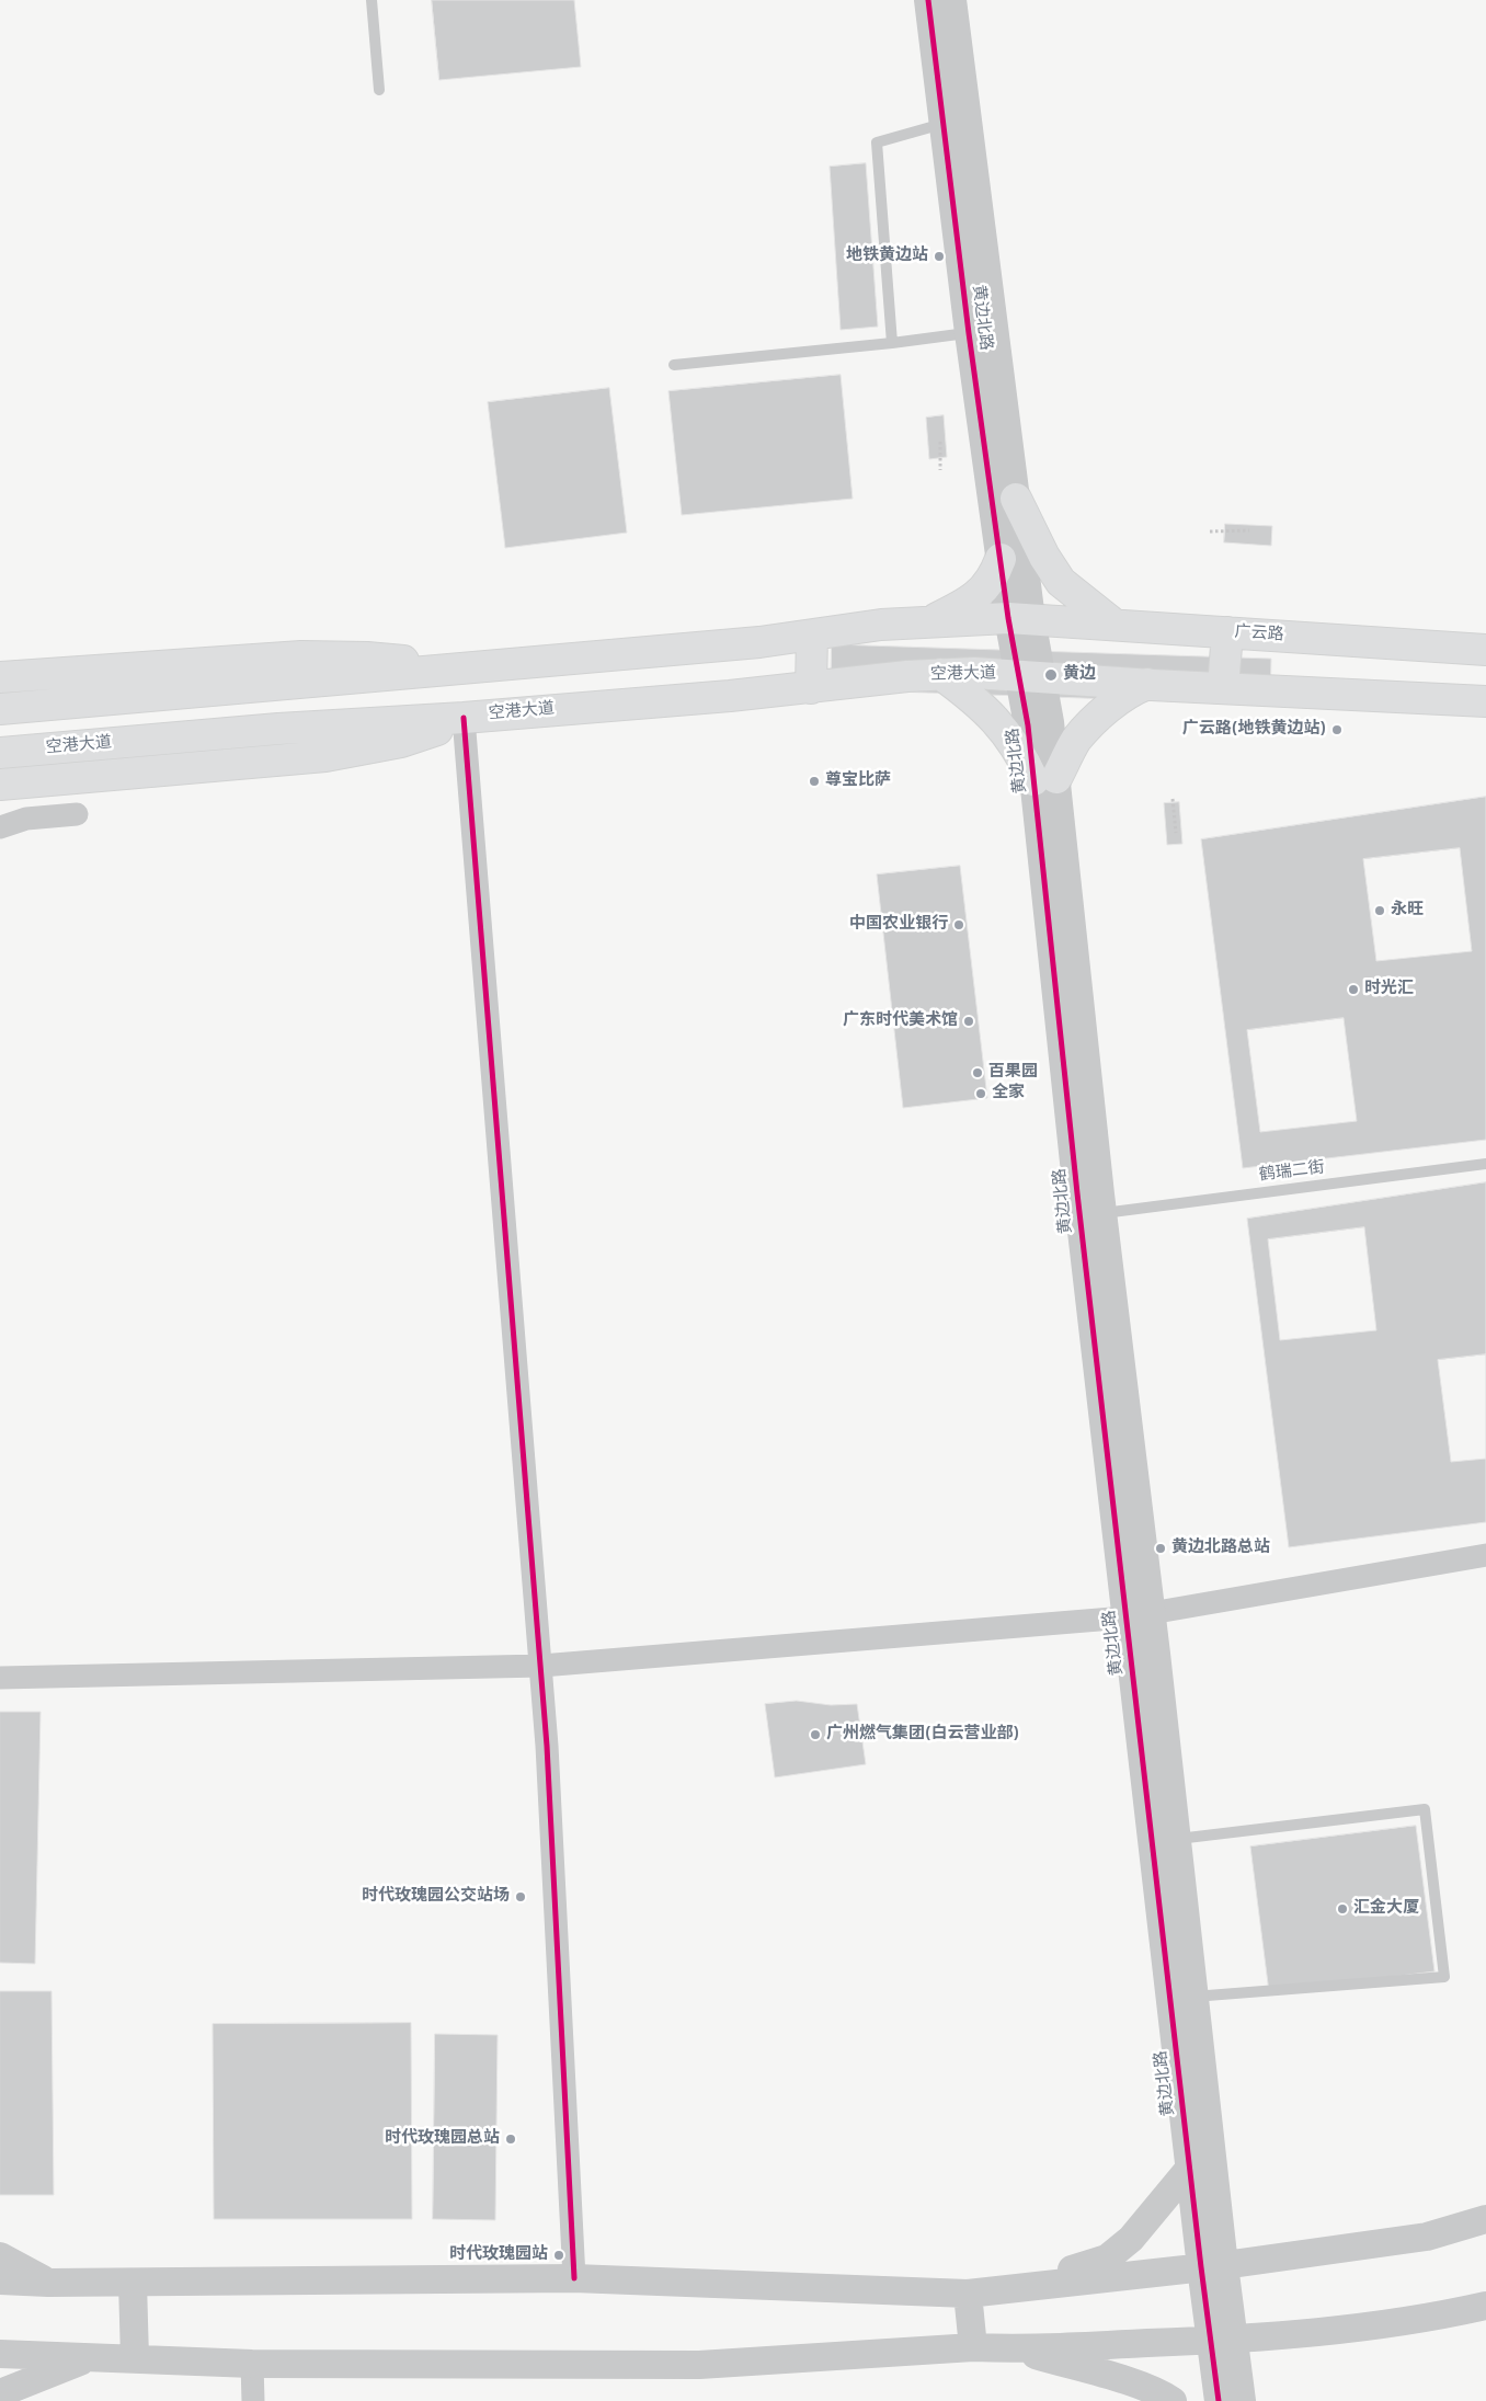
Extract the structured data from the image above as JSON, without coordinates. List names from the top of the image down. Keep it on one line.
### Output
{"streets":{"main road":["广云路","空港大道"],"street":["黄边北路"],"lane":["鹤瑞二街"]},"crossings":[["黄边北路","广云路"],["黄边北路","空港大道"],["黄边北路","鹤瑞二街"]],"places":["地铁黄边站","黄边","广云路(地铁黄边站)","尊宝比萨","永旺","中国农业银行","时光汇","广东时代美术馆","百果园","全家","黄边北路总站","广州燃气集团(白云营业部)","时代玫瑰园公交站场","汇金大厦","时代玫瑰园总站","时代玫瑰园站"]}
